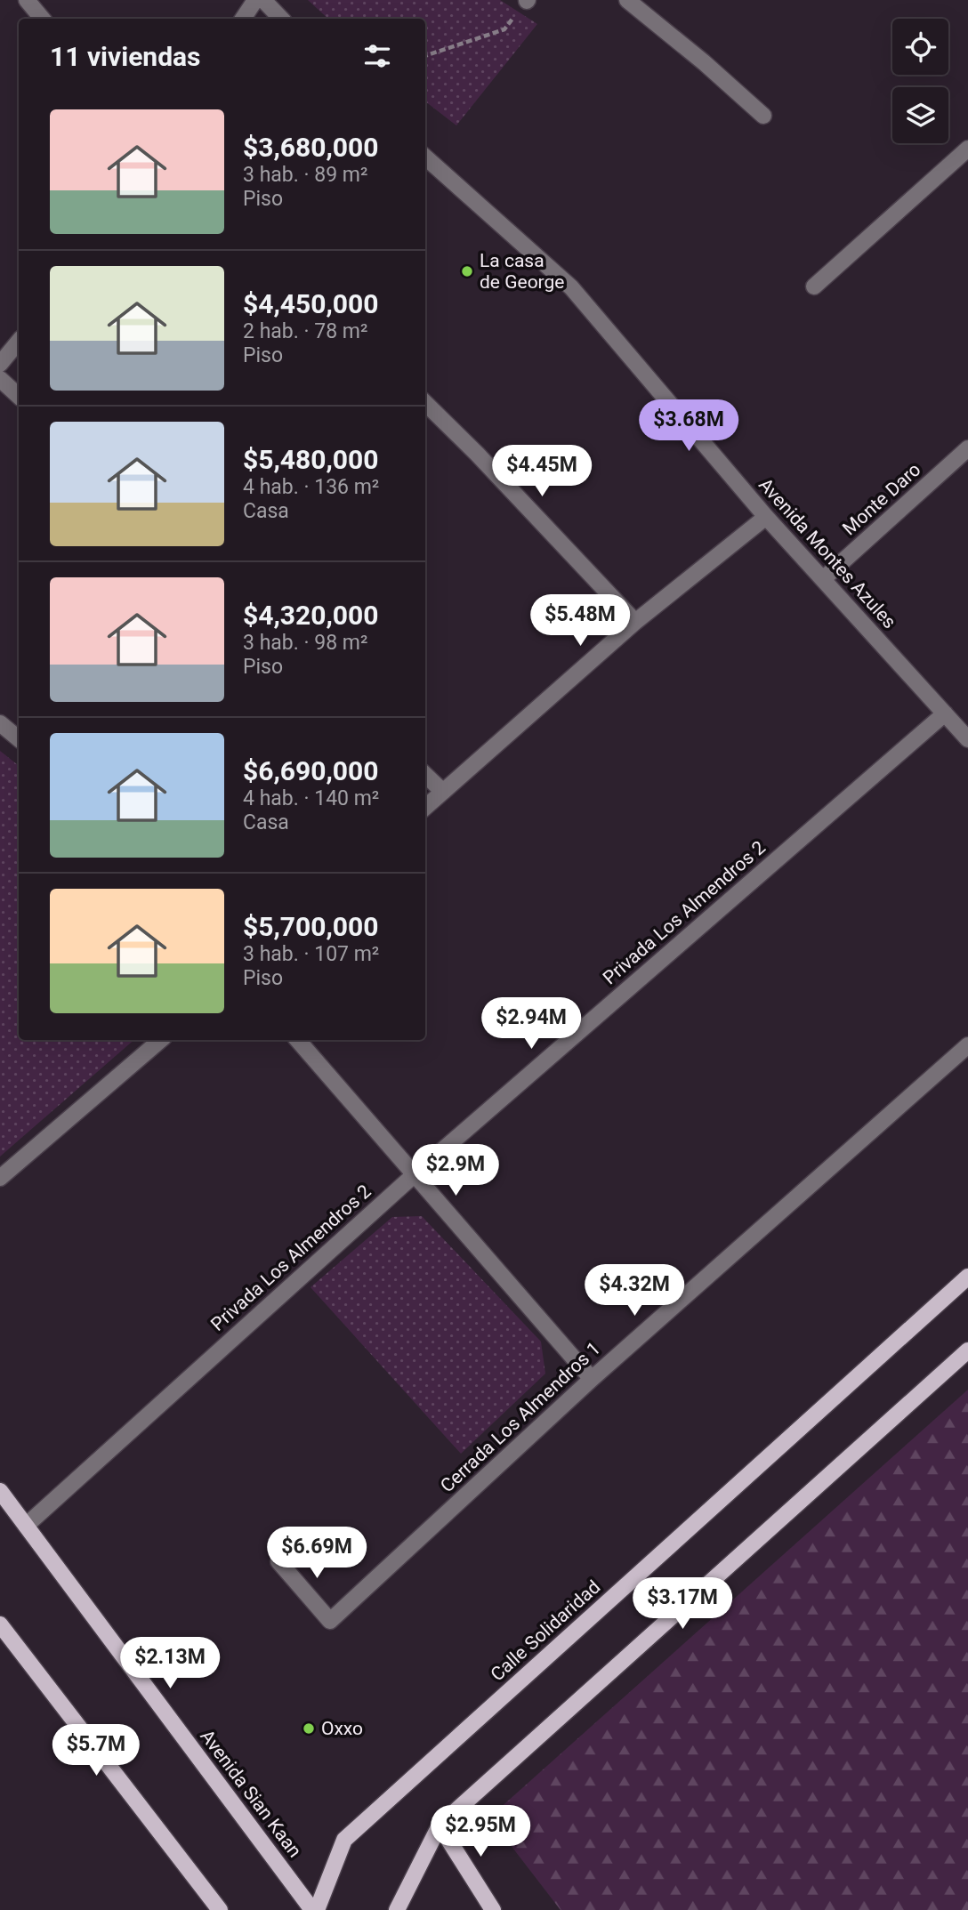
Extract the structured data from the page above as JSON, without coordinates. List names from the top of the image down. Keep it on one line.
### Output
{"streets":{"main road":["Calle Solidaridad","Avenida Sian Kaan"],"street":["Monte Daro","Avenida Montes Azules","Privada Los Almendros 2","Cerrada Los Almendros 1"]},"crossings":[["Monte Daro","Avenida Montes Azules"],["Avenida Montes Azules","Privada Los Almendros 2"],["Privada Los Almendros 2","Avenida Sian Kaan"],["Calle Solidaridad","Avenida Sian Kaan"]],"places":["La casa de George","Oxxo"],"page":{"heading":"11 viviendas","list":[{"name":"$3,680,000","note":"3 hab. · 89 m² · Piso"},{"name":"$4,450,000","note":"2 hab. · 78 m² · Piso"},{"name":"$5,480,000","note":"4 hab. · 136 m² · Casa"},{"name":"$4,320,000","note":"3 hab. · 98 m² · Piso"},{"name":"$6,690,000","note":"4 hab. · 140 m² · Casa"},{"name":"$5,700,000","note":"3 hab. · 107 m² · Piso"}],"price":["$3.68M","$4.45M","$5.48M","$2.94M","$2.9M","$4.32M","$6.69M","$3.17M","$2.13M","$5.7M","$2.95M"]}}
